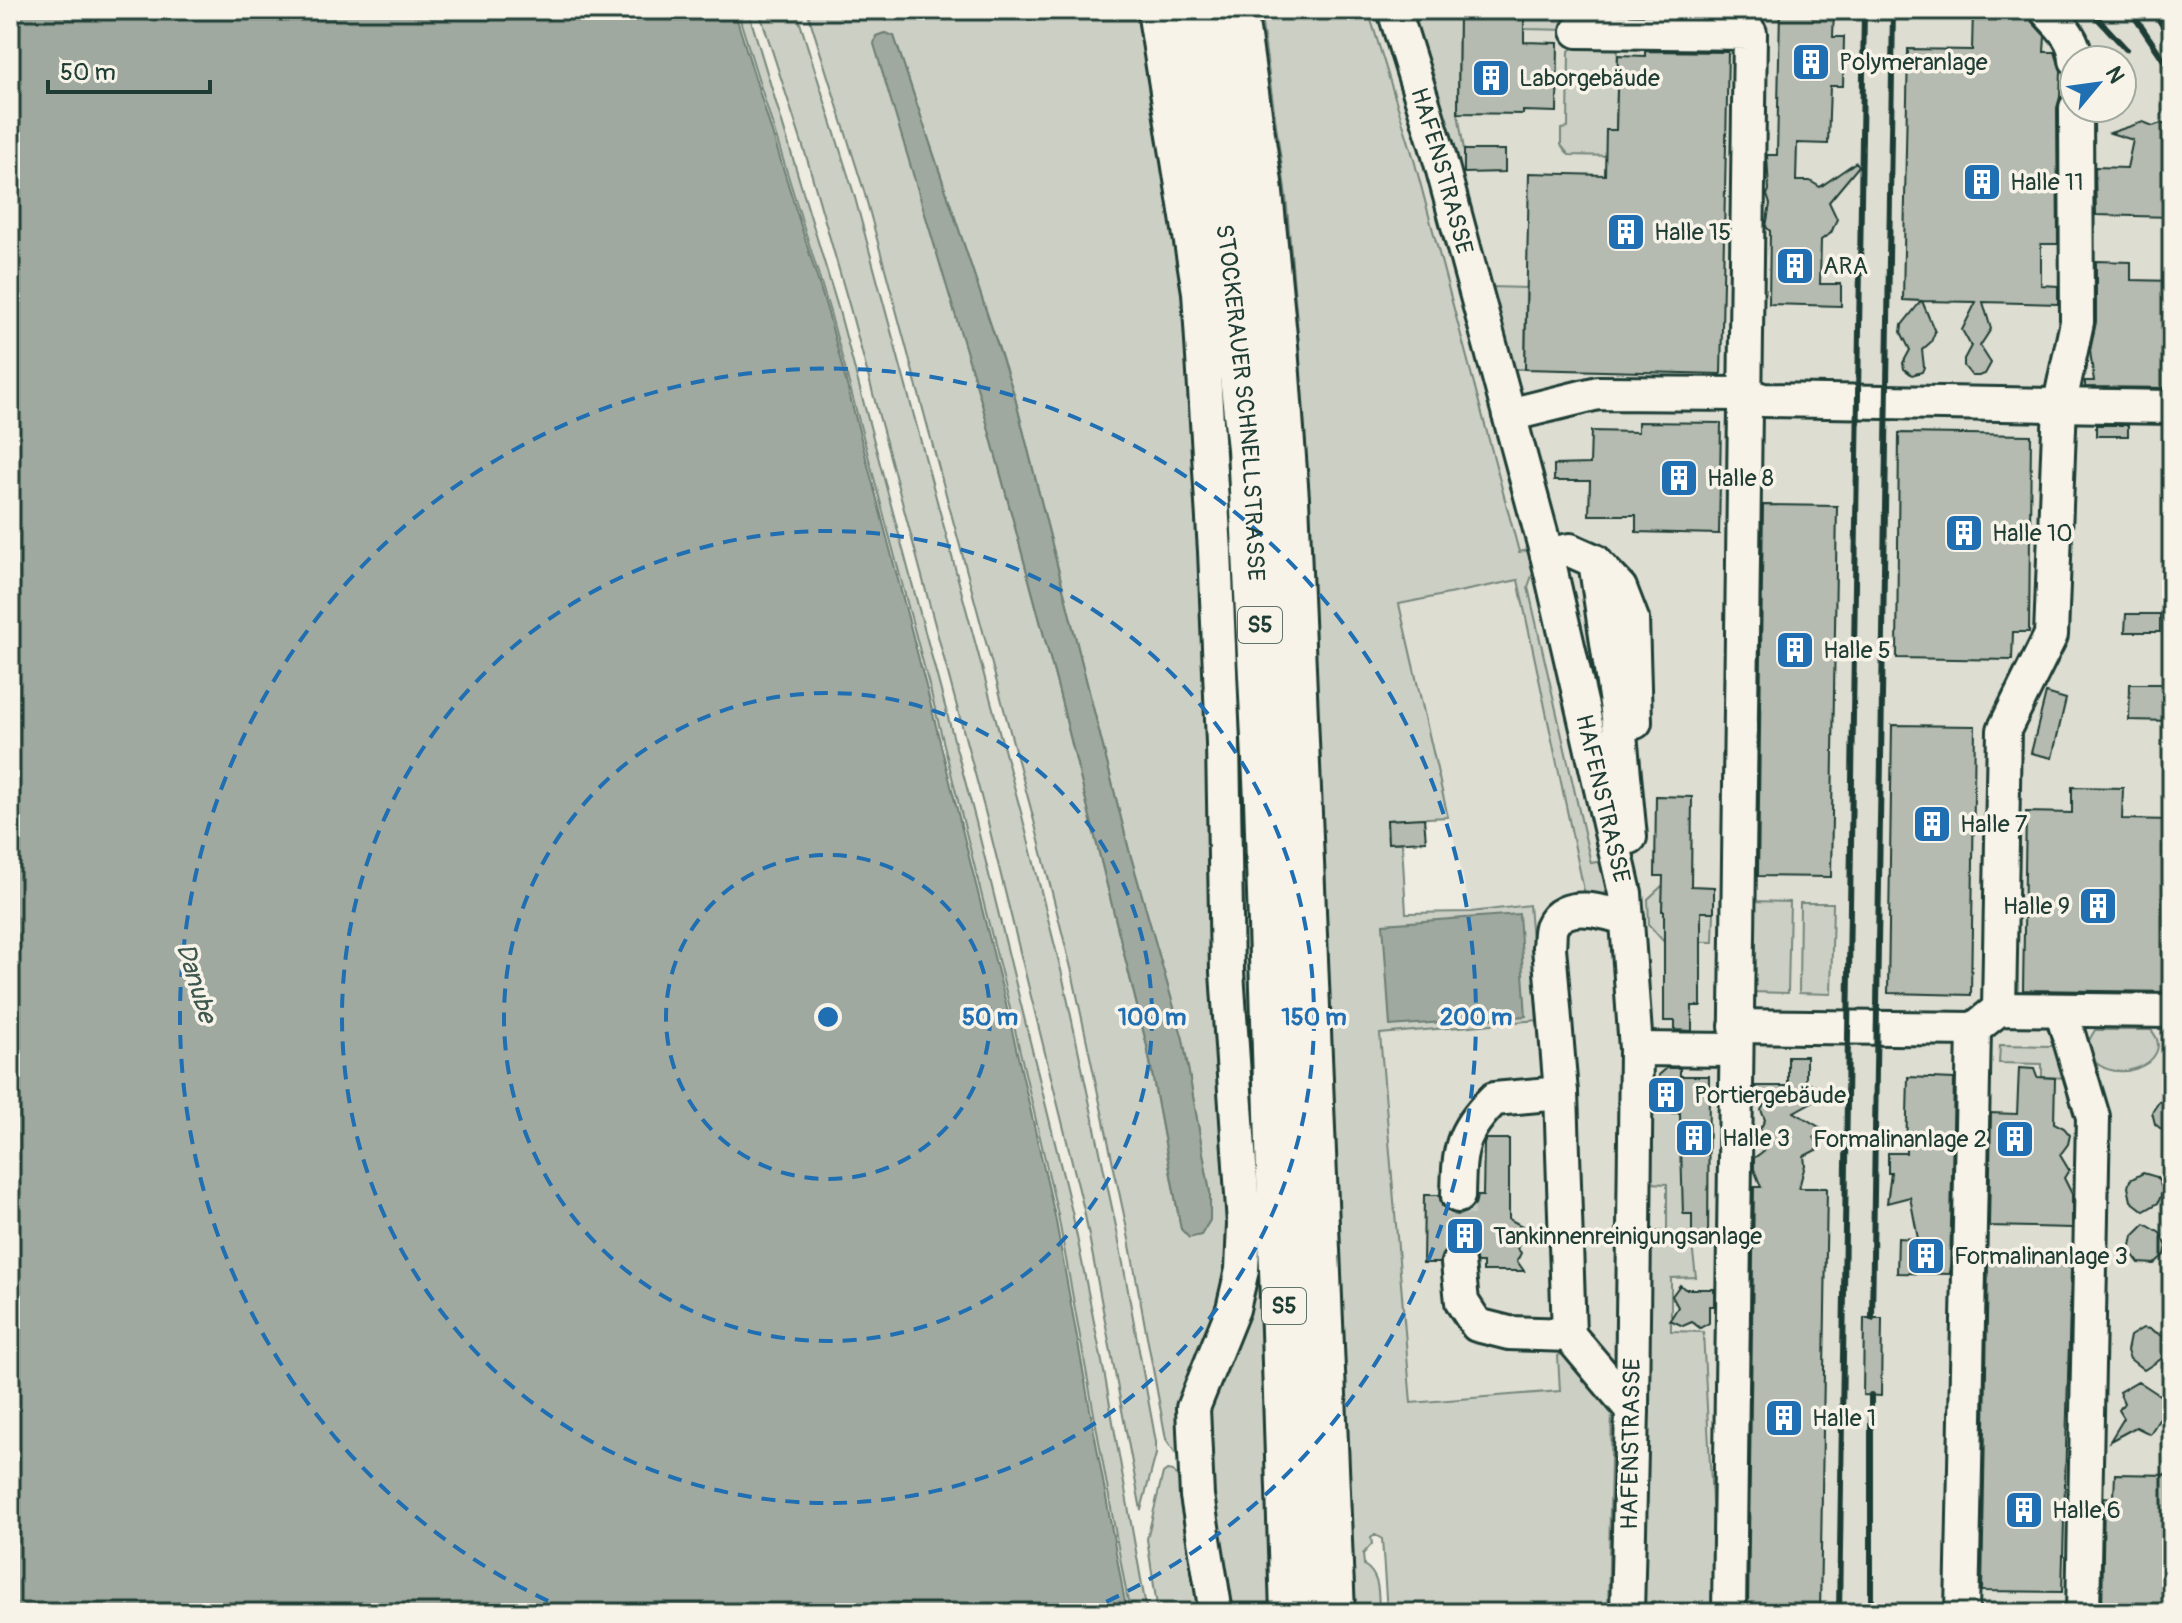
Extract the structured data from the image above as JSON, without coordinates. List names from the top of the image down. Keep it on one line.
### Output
{"streets":{"highway":["STOCKERAUER SCHNELLSTRASSE","S5"],"street":["HAFENSTRASSE"]},"water":["Danube"],"places":{"building":["Polymeranlage","Laborgebäude","Halle 11","Halle 15","ARA","Halle 8","Halle 10","Halle 5","Halle 7","Halle 9","Portiergebäude","Halle 3","Formalinanlage 2","Tankinnenreinigungsanlage","Formalinanlage 3","Halle 1","Halle 6"]},"scale_bar":"50 m","north":"top right","rings":["50 m","100 m","150 m","200 m"]}
